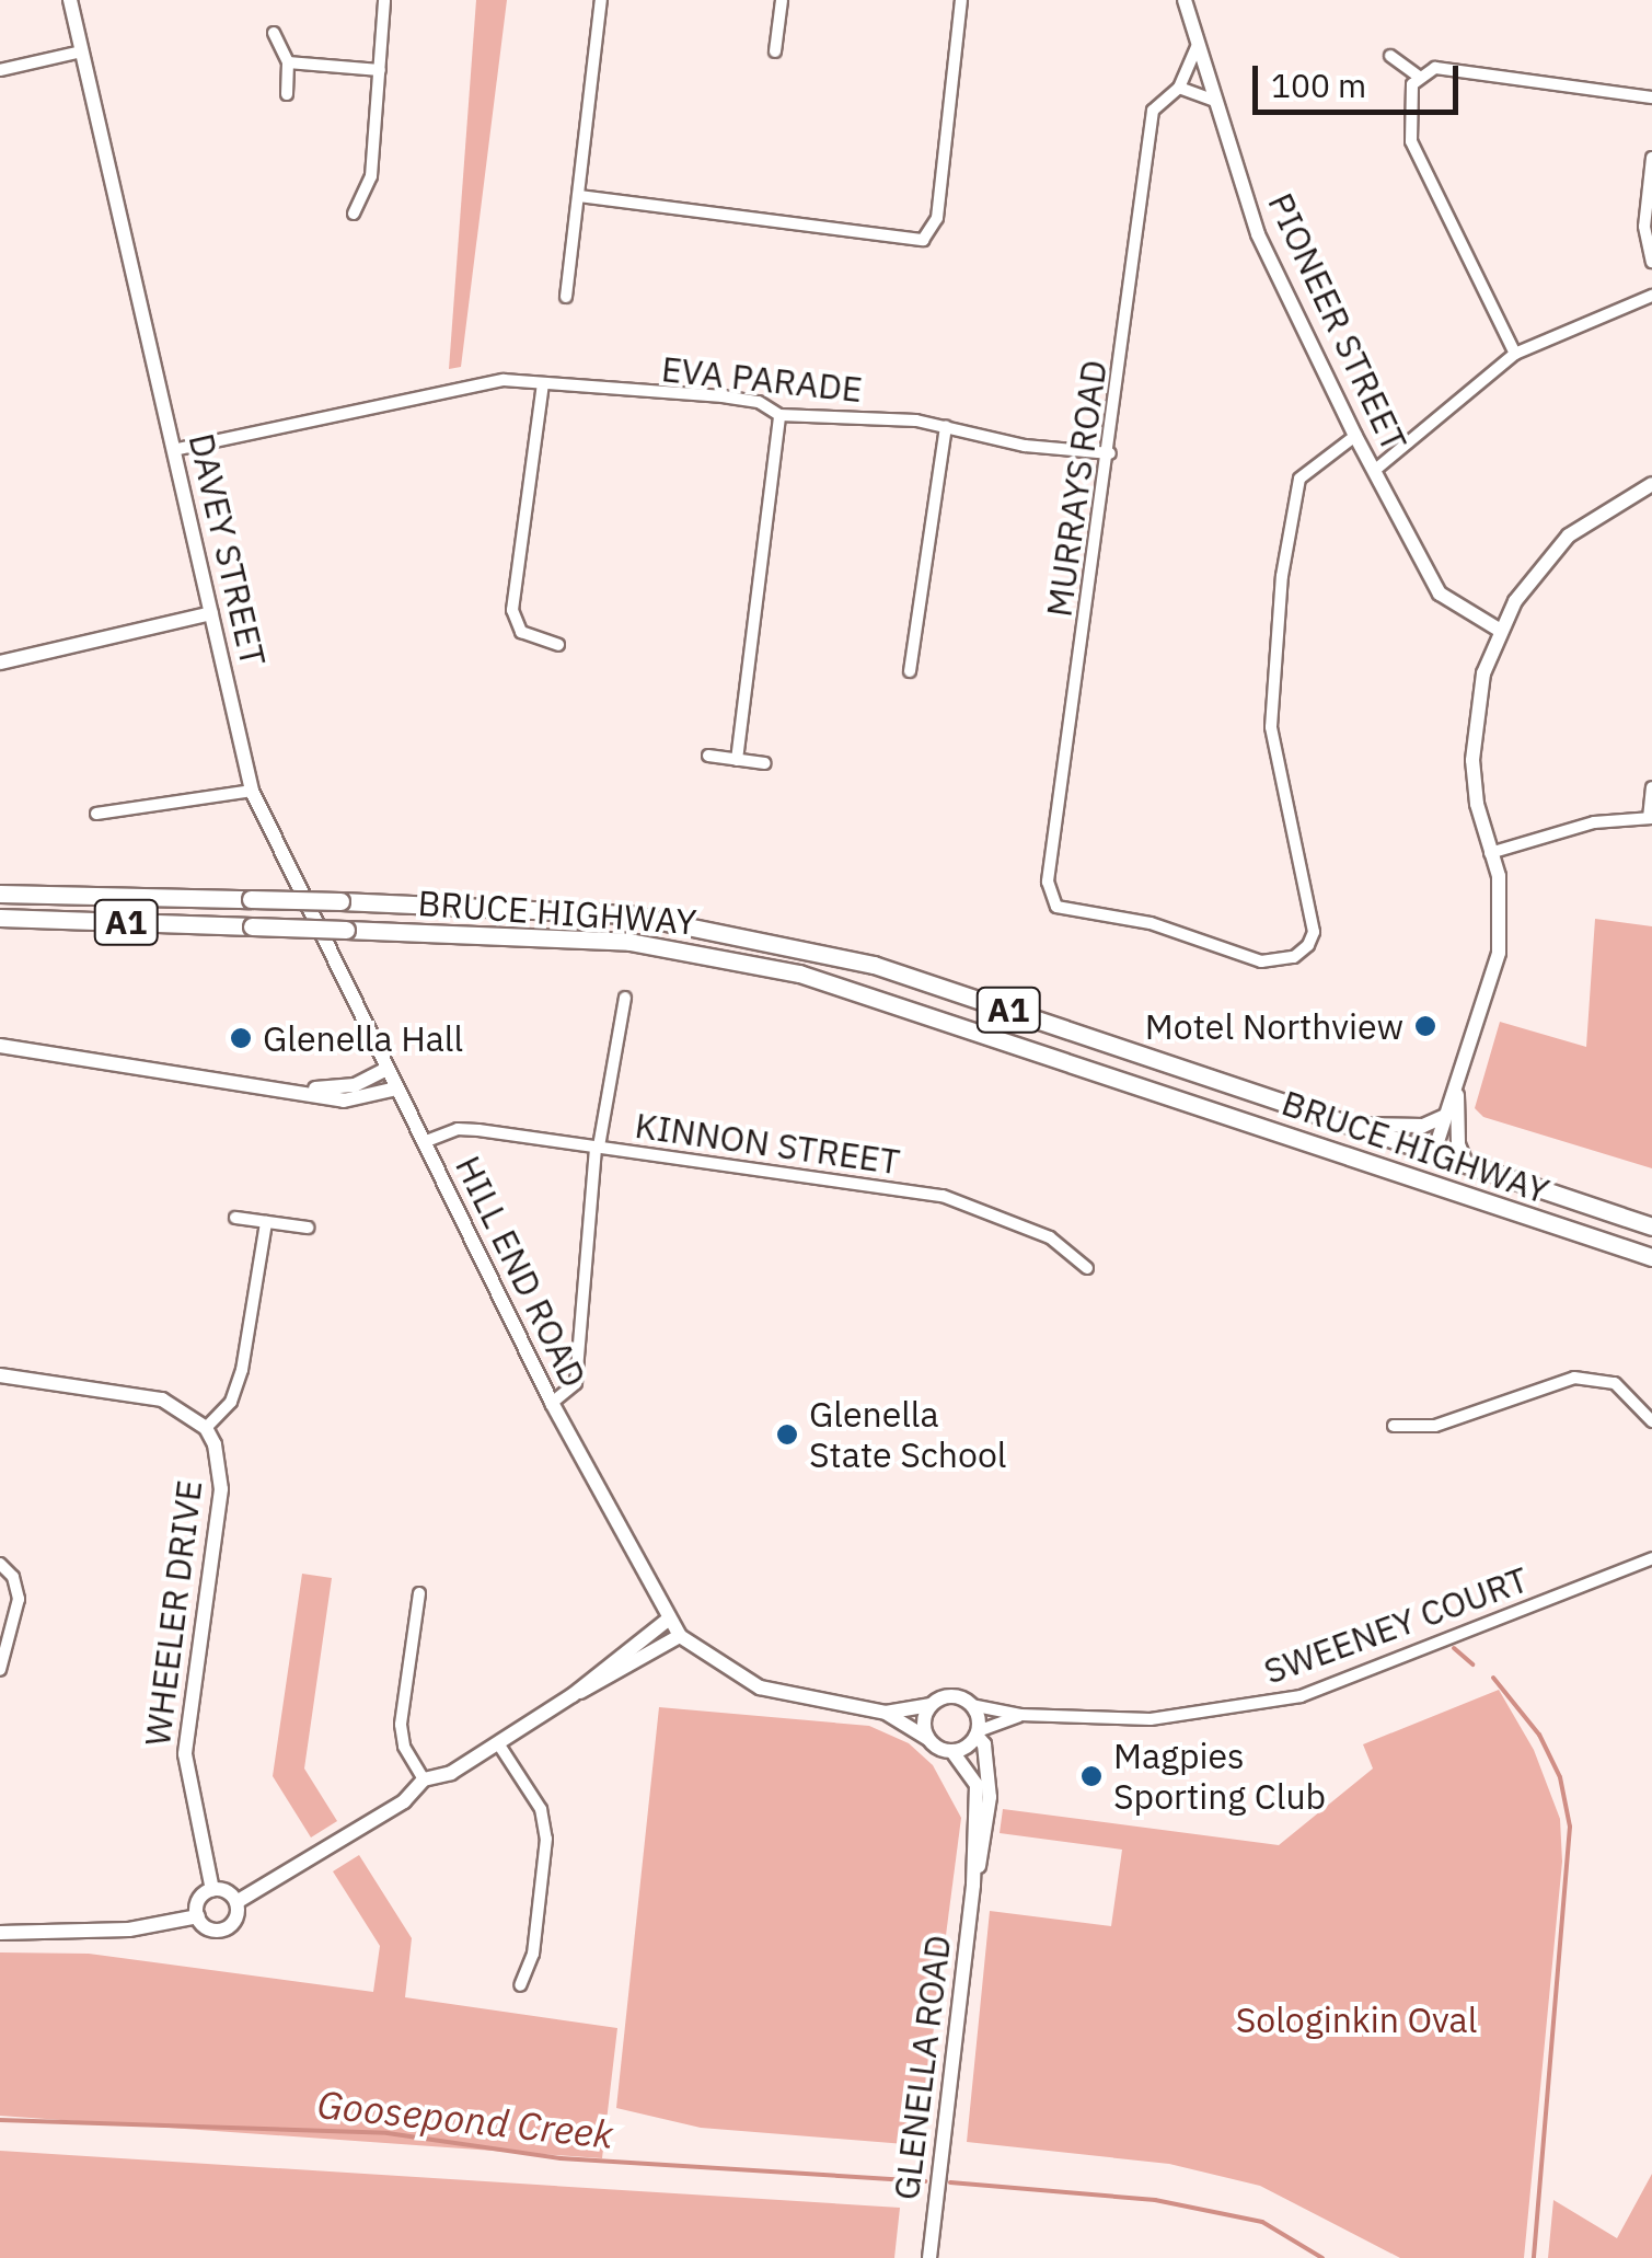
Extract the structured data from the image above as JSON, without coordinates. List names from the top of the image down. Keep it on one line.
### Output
{"streets":{"highway":["BRUCE HIGHWAY","A1"],"street":["PIONEER STREET","EVA PARADE","MURRAYS ROAD","DAVEY STREET","KINNON STREET","HILL END ROAD","WHEELER DRIVE","SWEENEY COURT","GLENELLA ROAD"]},"crossings":[["PIONEER STREET","MURRAYS ROAD"],["EVA PARADE","MURRAYS ROAD"],["EVA PARADE","DAVEY STREET"],["DAVEY STREET","HILL END ROAD"],["KINNON STREET","HILL END ROAD"],["HILL END ROAD","SWEENEY COURT"],["HILL END ROAD","GLENELLA ROAD"],["SWEENEY COURT","GLENELLA ROAD"]],"water":["Goosepond Creek"],"parks":["Sologinkin Oval"],"places":["Motel Northview","Glenella Hall","Glenella State School","Magpies Sporting Club"],"scale_bar":"100 m"}
